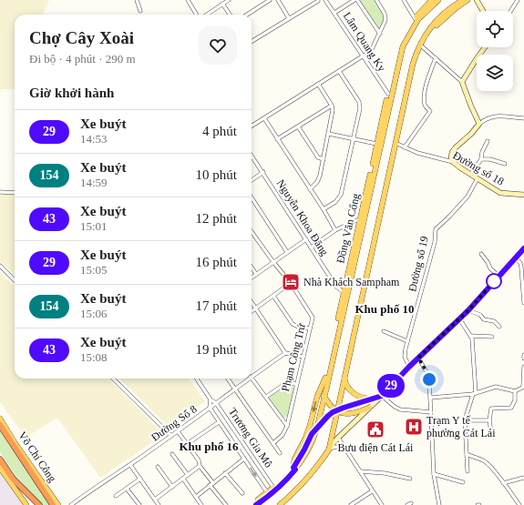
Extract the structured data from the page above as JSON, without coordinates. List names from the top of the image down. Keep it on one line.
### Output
{"streets":{"highway":["Võ Chí Công"],"main road":["Đường số 18","Đồng Văn Cống"],"street":["Lâm Quang Ky","Nguyễn Khoa Đăng","Đường số 19","Phạm Công Trứ","Đường Số 8","Trương Gia Mô"]},"crossings":[["Lâm Quang Ky","Đồng Văn Cống"],["Đường số 18","Đường số 19"],["Nguyễn Khoa Đăng","Đồng Văn Cống"],["Đường Số 8","Trương Gia Mô"]],"districts":["Khu phố 10","Khu phố 16"],"places":{"hotel":["Nhà Khách Sampham"],"hospital":["Trạm Y tế phường Cát Lái"],"public building":["Bưu điện Cát Lái"]},"lines":["bus line 29"],"page":{"on_map":"29","heading":[["Chợ Cây Xoài","Đi bộ · 4 phút · 290 m"],"Giờ khởi hành"],"list":[{"mark":"29","name":"Xe buýt","note":"14:53","value":"4 phút"},{"mark":"154","name":"Xe buýt","note":"14:59","value":"10 phút"},{"mark":"43","name":"Xe buýt","note":"15:01","value":"12 phút"},{"mark":"29","name":"Xe buýt","note":"15:05","value":"16 phút"},{"mark":"154","name":"Xe buýt","note":"15:06","value":"17 phút"},{"mark":"43","name":"Xe buýt","note":"15:08","value":"19 phút"}]}}
